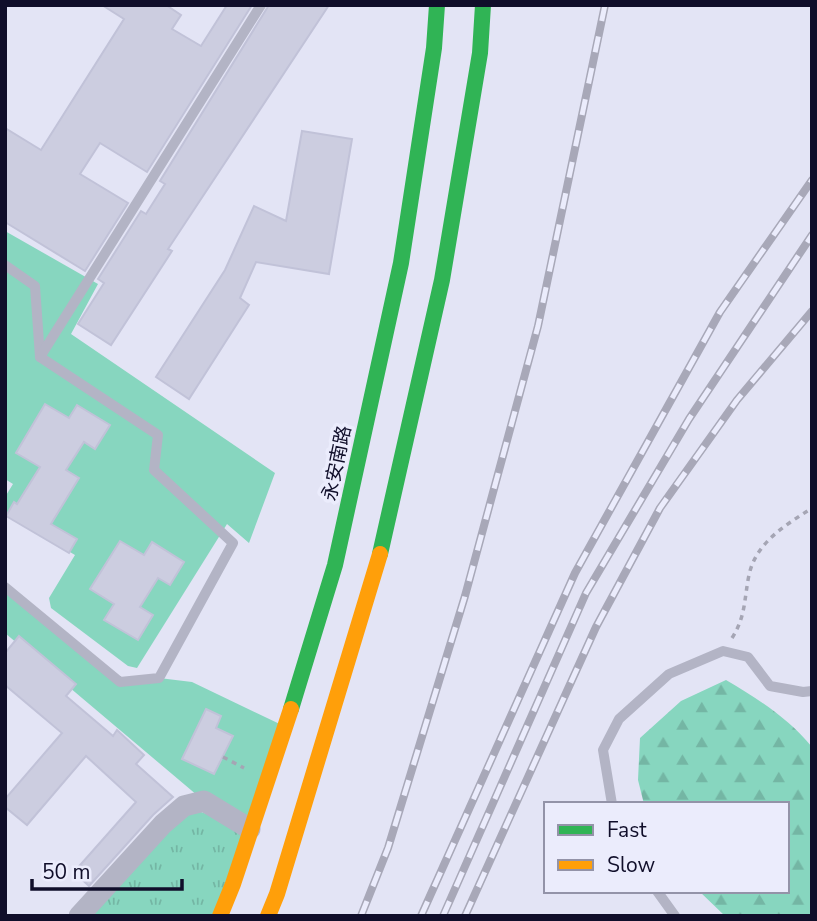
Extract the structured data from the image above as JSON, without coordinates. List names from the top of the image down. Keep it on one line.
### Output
{"streets":{"main road":["永安南路"]},"legend":["Fast","Slow"],"scale_bar":"50 m"}
